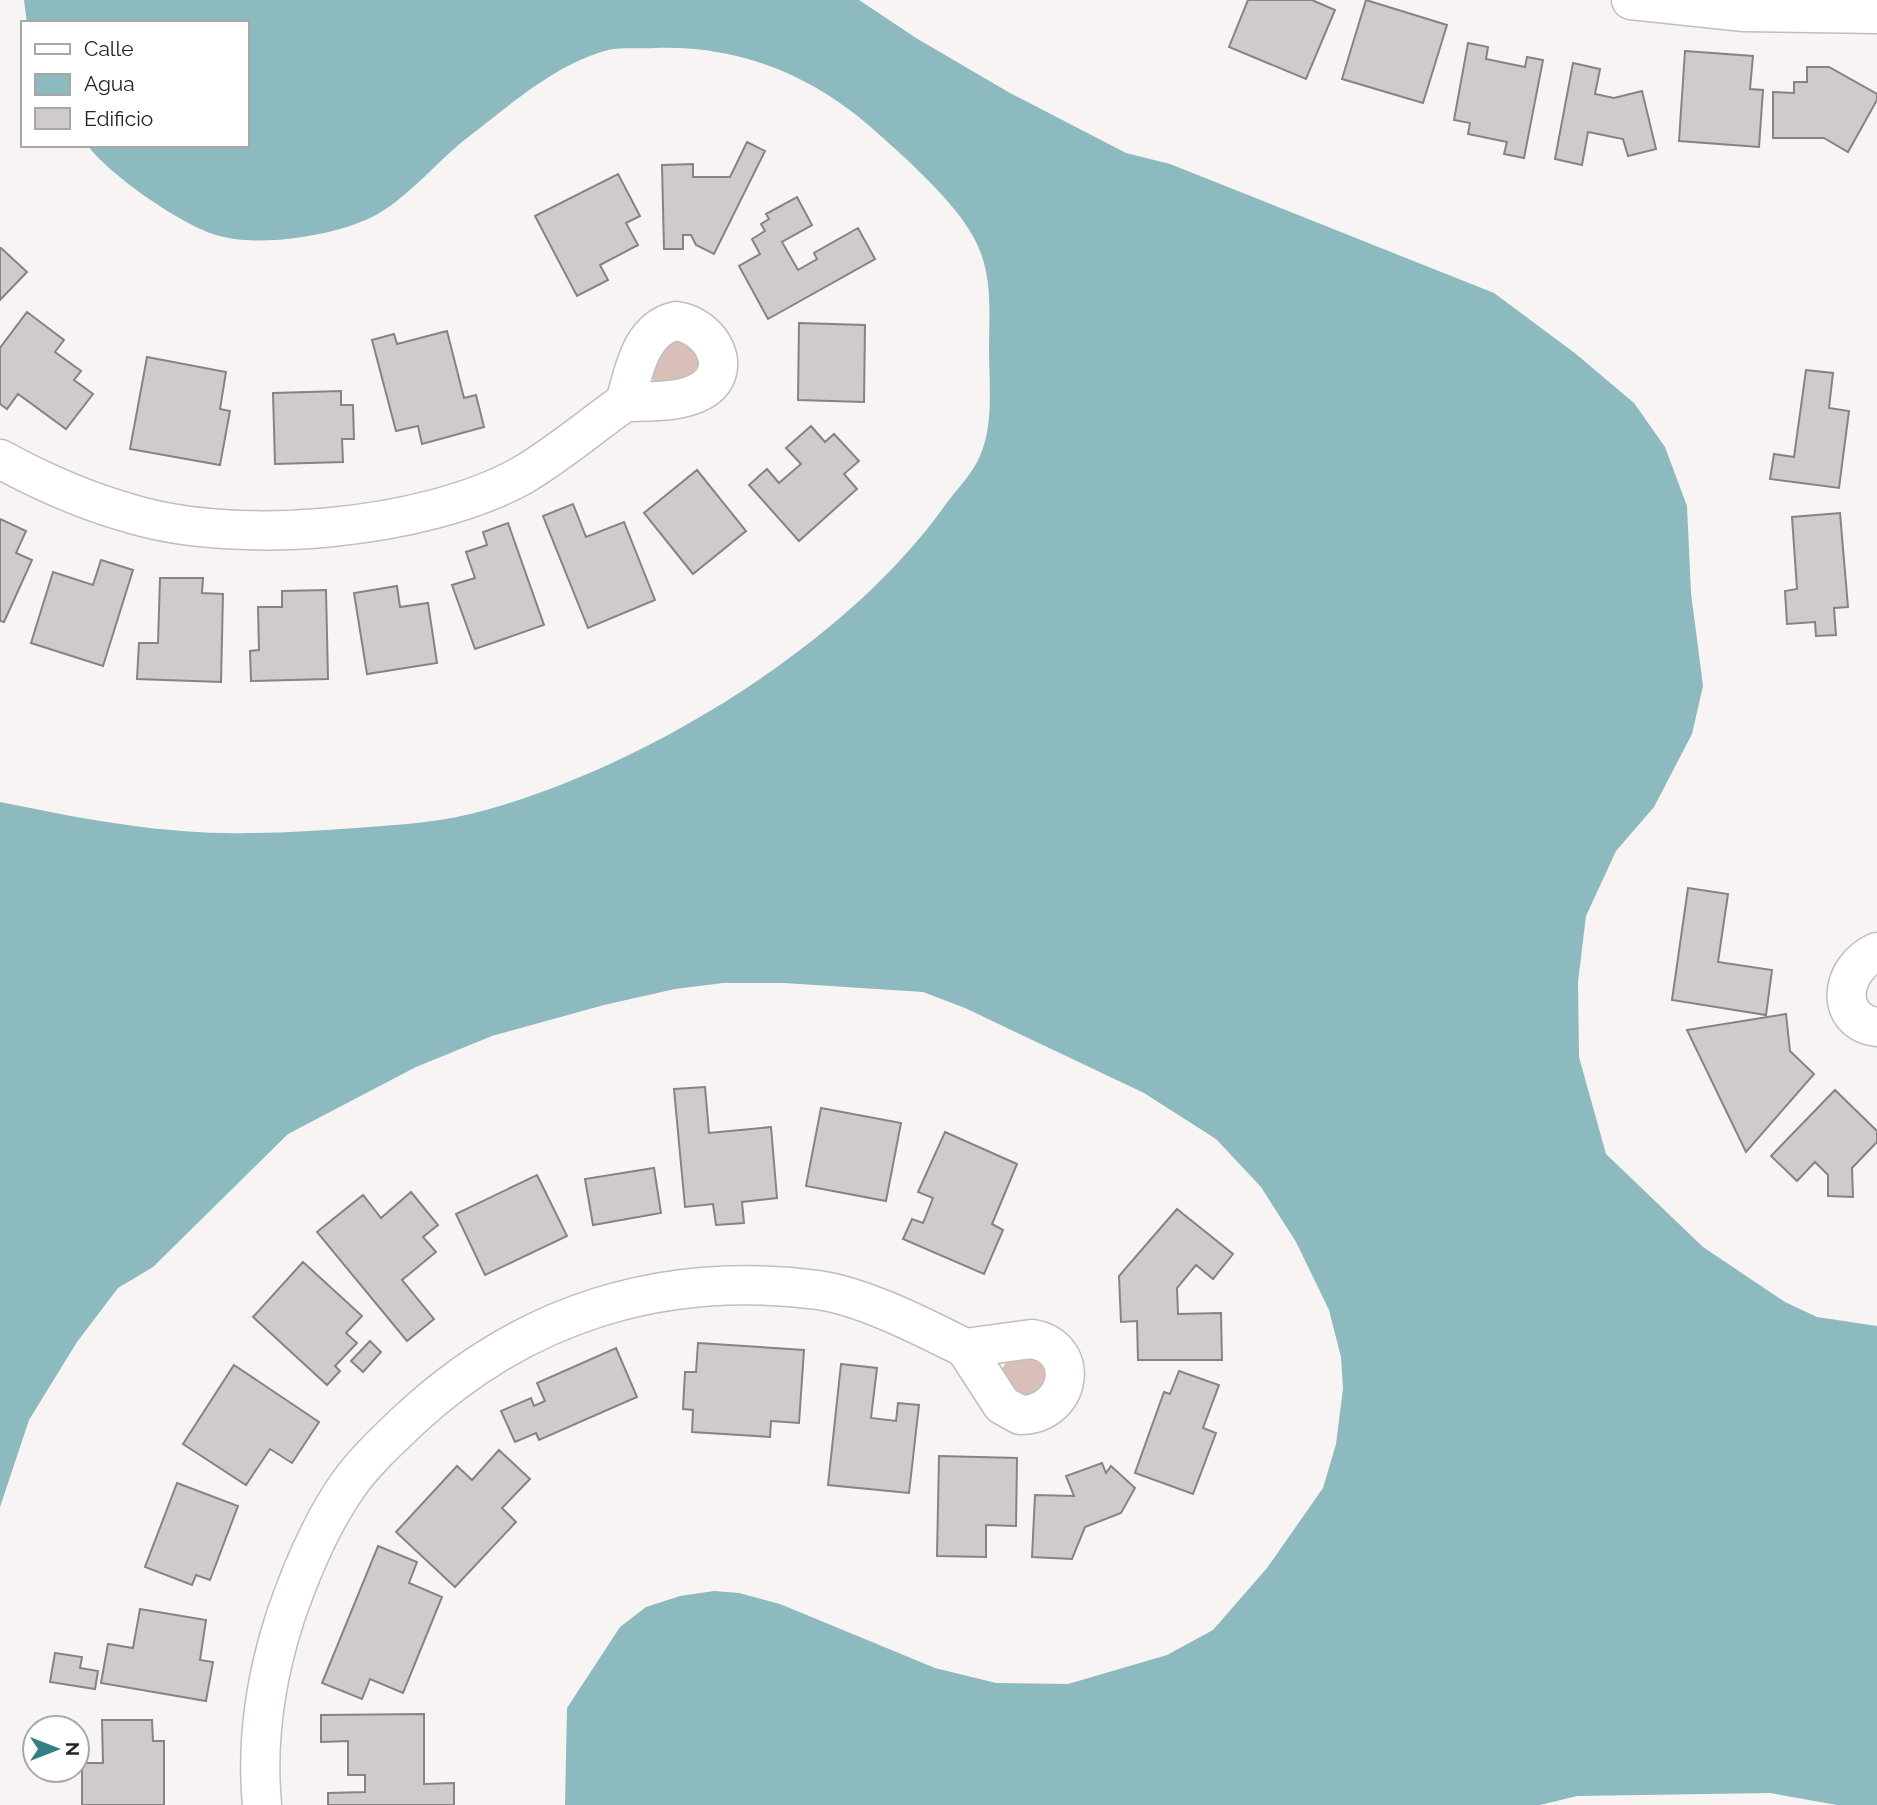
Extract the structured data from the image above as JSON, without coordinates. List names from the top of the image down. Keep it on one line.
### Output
{"legend":["Calle","Agua","Edificio"],"north":"right"}
